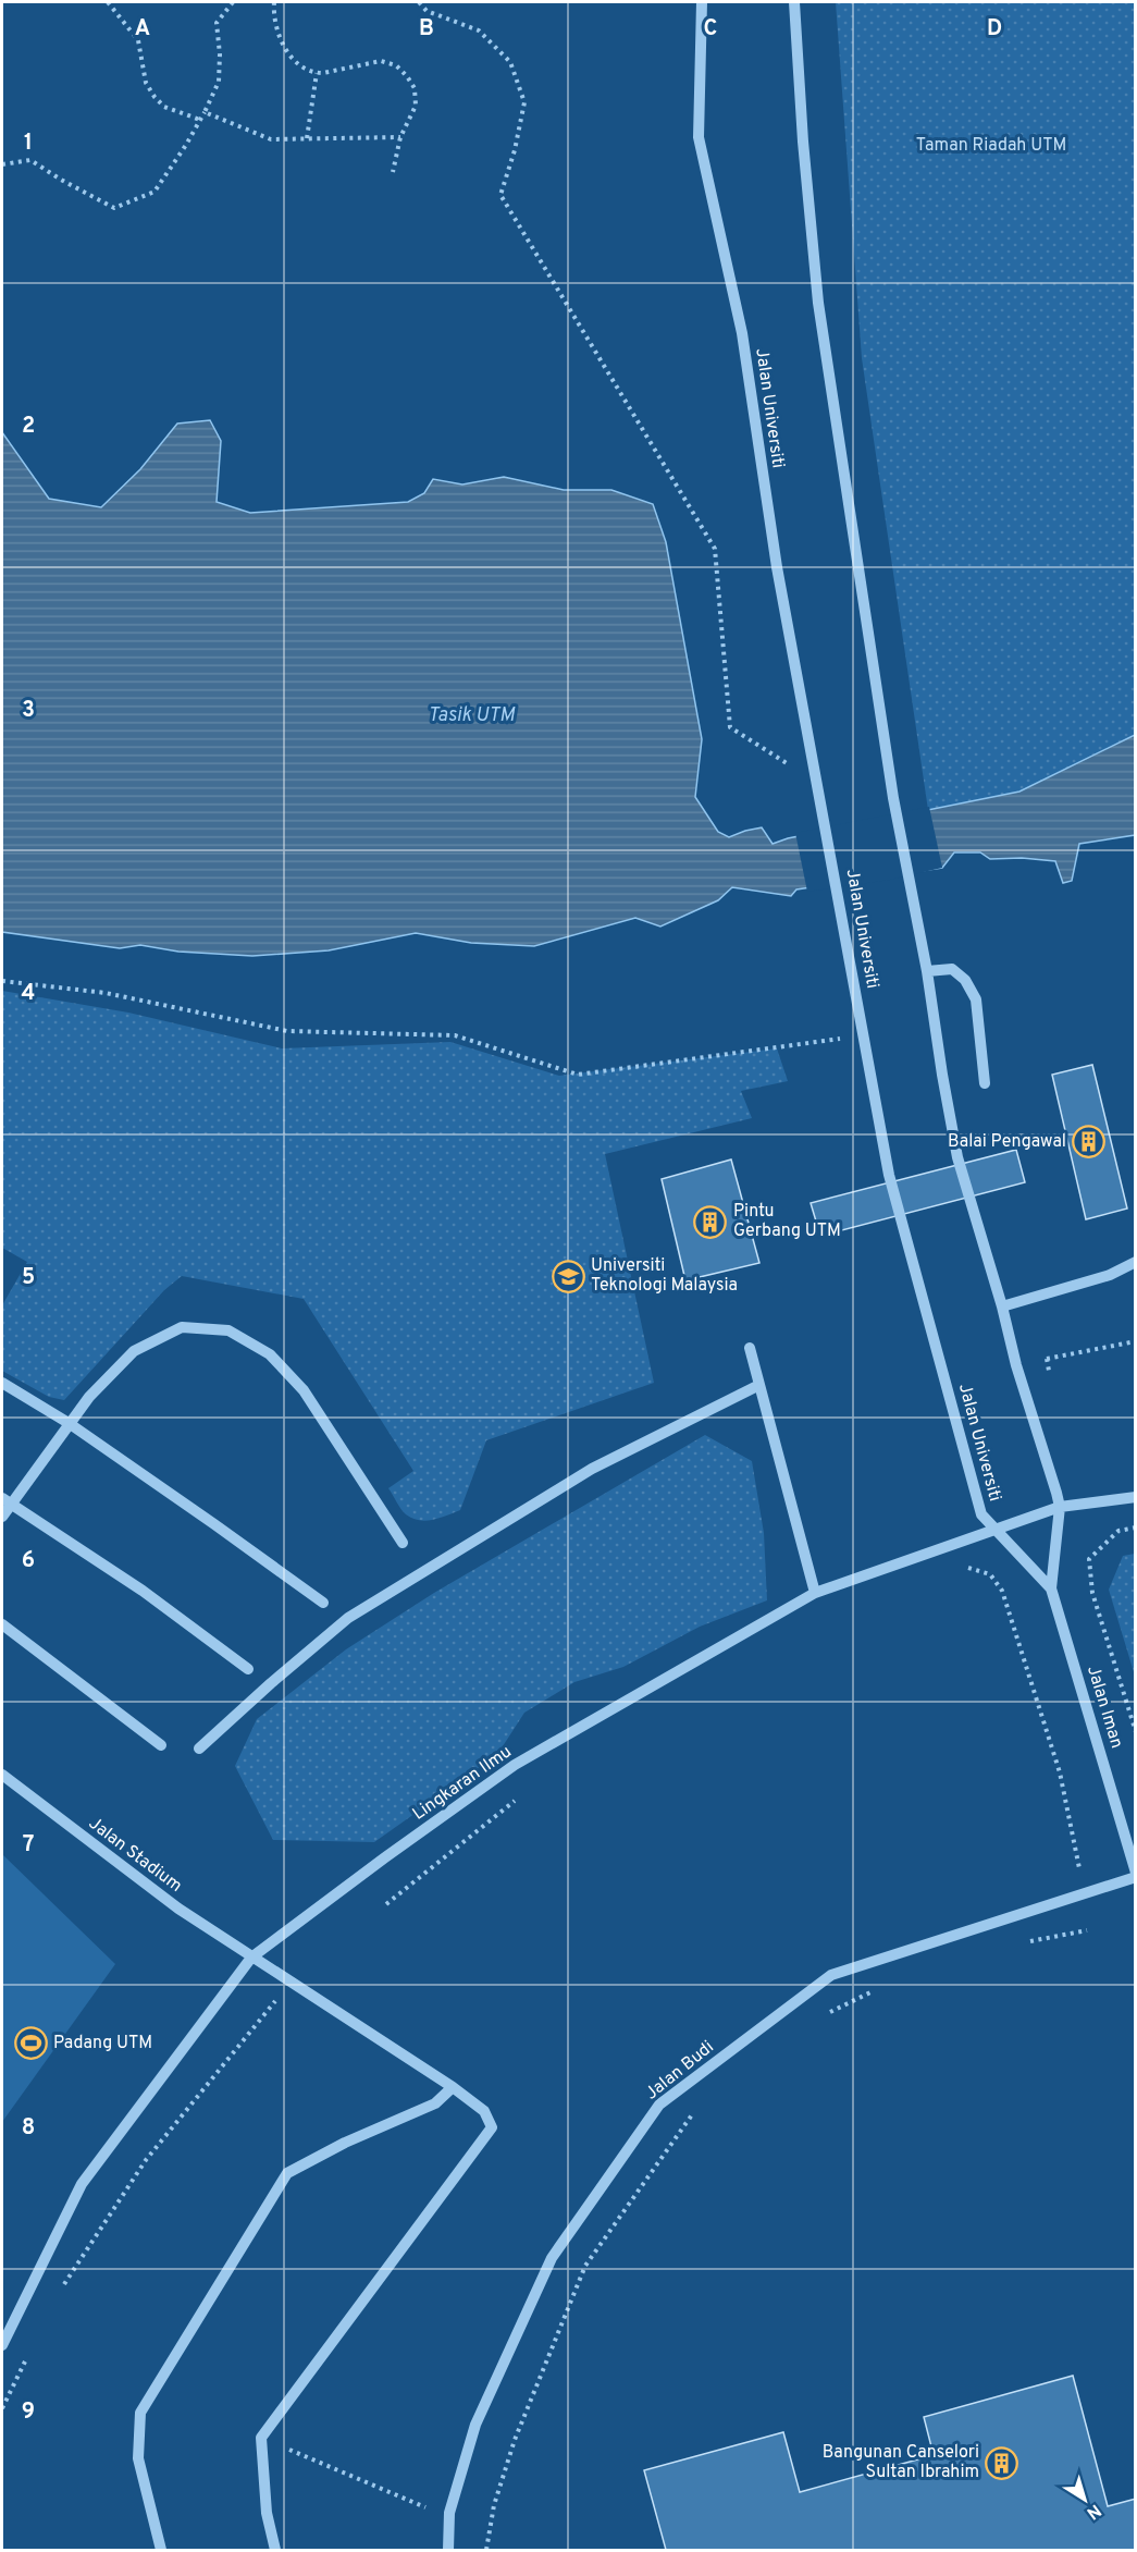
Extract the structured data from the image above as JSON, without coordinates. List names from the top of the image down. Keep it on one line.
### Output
{"streets":{"street":["Jalan Universiti","Jalan Iman","Lingkaran Ilmu","Jalan Stadium","Jalan Budi"]},"crossings":[["Jalan Universiti","Jalan Iman"],["Jalan Universiti","Lingkaran Ilmu"],["Jalan Iman","Jalan Budi"],["Lingkaran Ilmu","Jalan Stadium"]],"water":["Tasik UTM"],"parks":["Taman Riadah UTM"],"places":{"building":["Balai Pengawal","Pintu Gerbang UTM","Bangunan Canselori Sultan Ibrahim"],"school or university":["Universiti Teknologi Malaysia"],"sports":["Padang UTM"]},"north":"bottom right","grid":{"columns":["A","B","C","D"],"rows":["1","2","3","4","5","6","7","8","9"]}}
